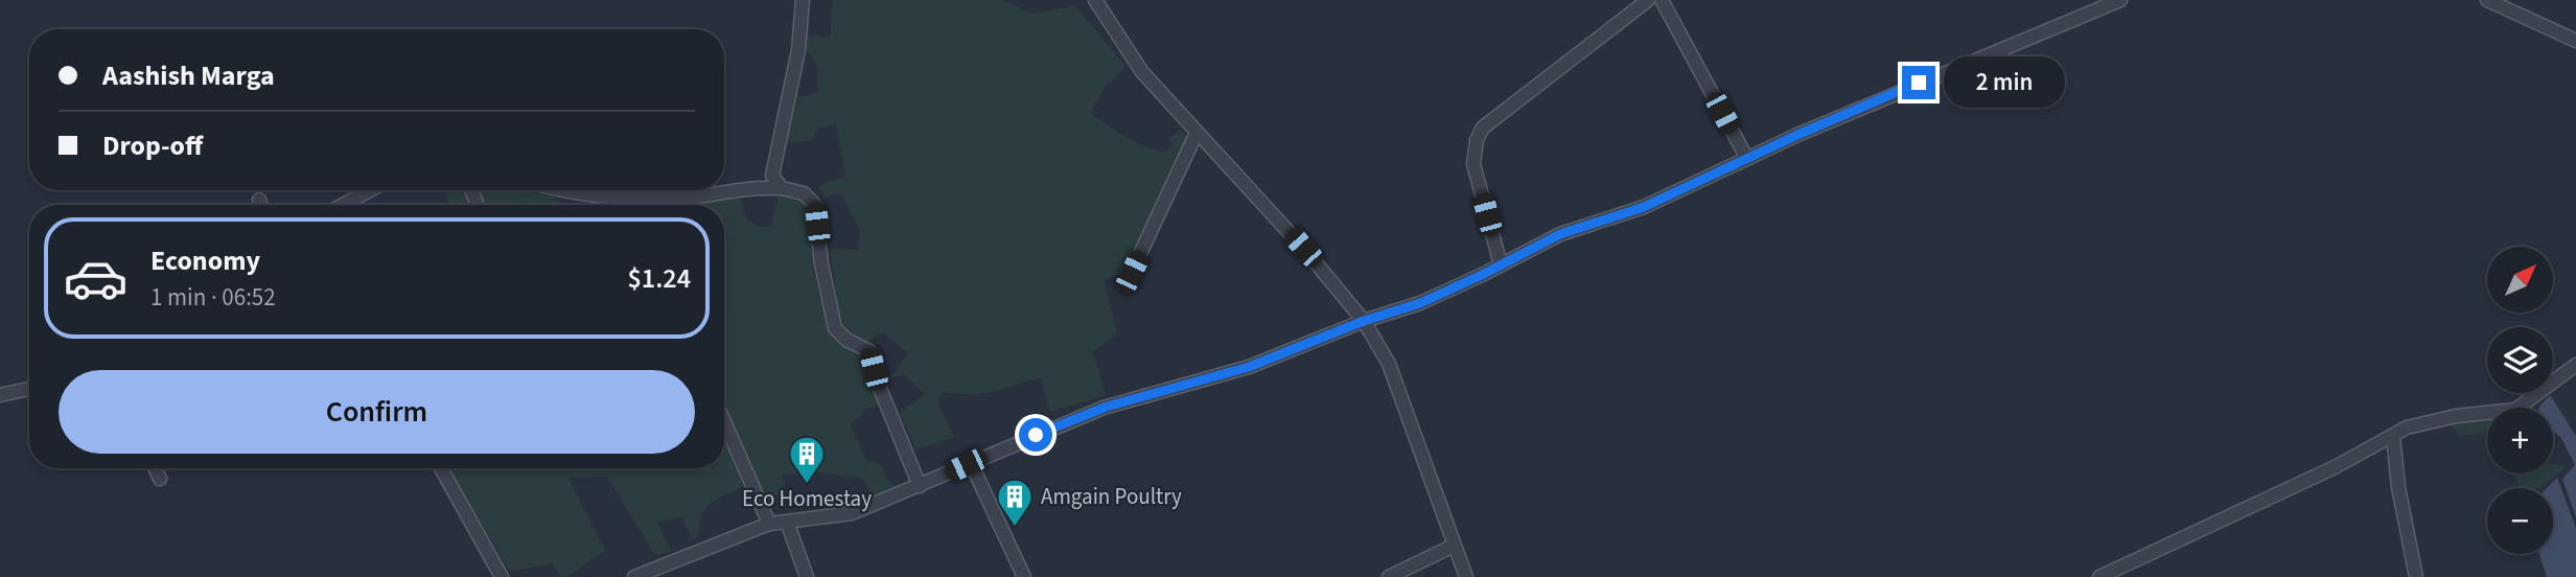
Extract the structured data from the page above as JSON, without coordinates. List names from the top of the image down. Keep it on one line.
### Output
{"places":{"building":["Eco Homestay","Amgain Poultry"]},"north":"top right","page":{"banner":["Aashish Marga","Drop-off"],"bubble":"2 min","list":[{"name":"Economy","note":"1 min · 06:52","value":"$1.24"}],"map_buttons":["+","−"],"buttons":"Confirm"}}
